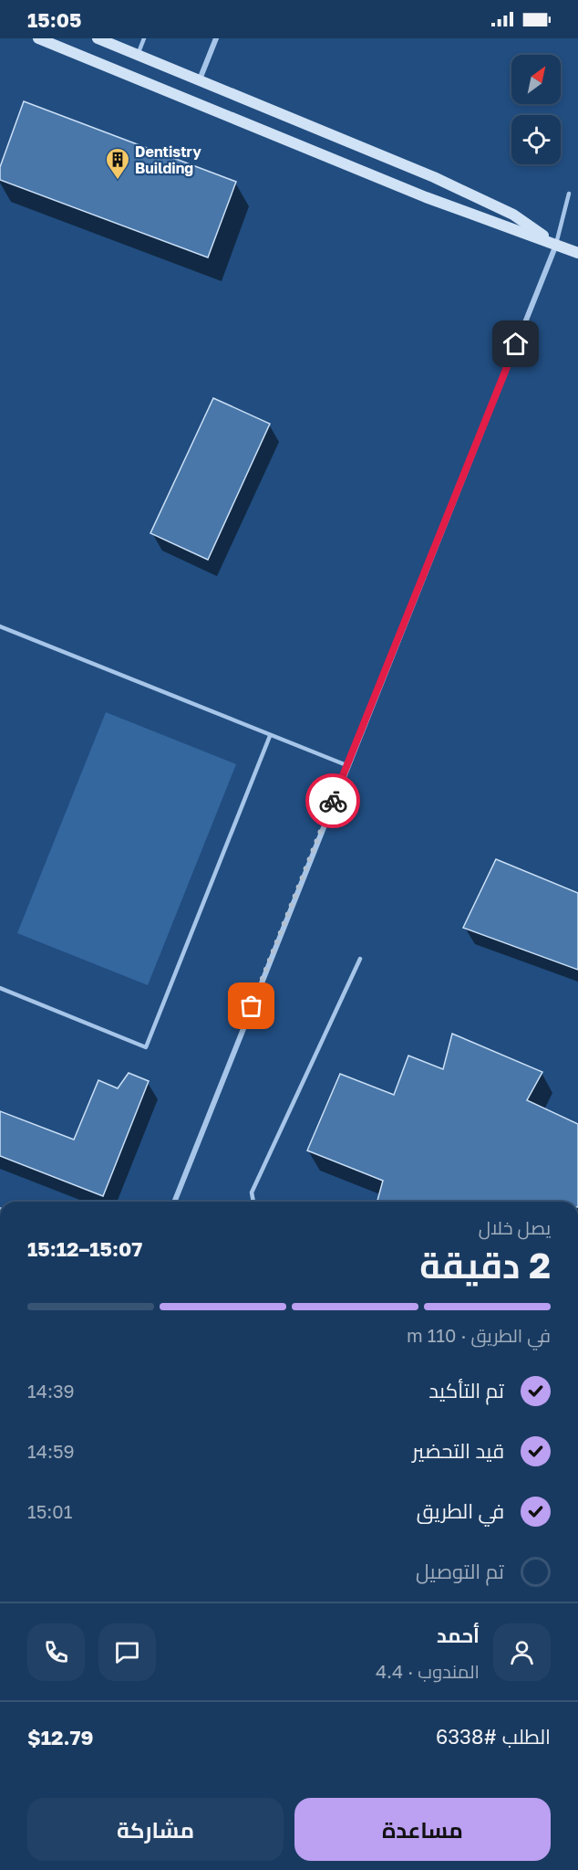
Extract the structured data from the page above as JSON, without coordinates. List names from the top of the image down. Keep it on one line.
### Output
{"places":{"building":["Dentistry Building"]},"north":"top right","page":{"status":"15:05","heading":["2 دقيقة","يصل خلال","15:07–15:12"],"panel":["أحمد","المندوب · 4.4","الطلب #6338","$12.79"],"bar":"في الطريق · 110 m","list":[["تم التأكيد","14:39"],["قيد التحضير","14:59"],["في الطريق","15:01"],"تم التوصيل"],"buttons":["مساعدة","مشاركة"]}}
